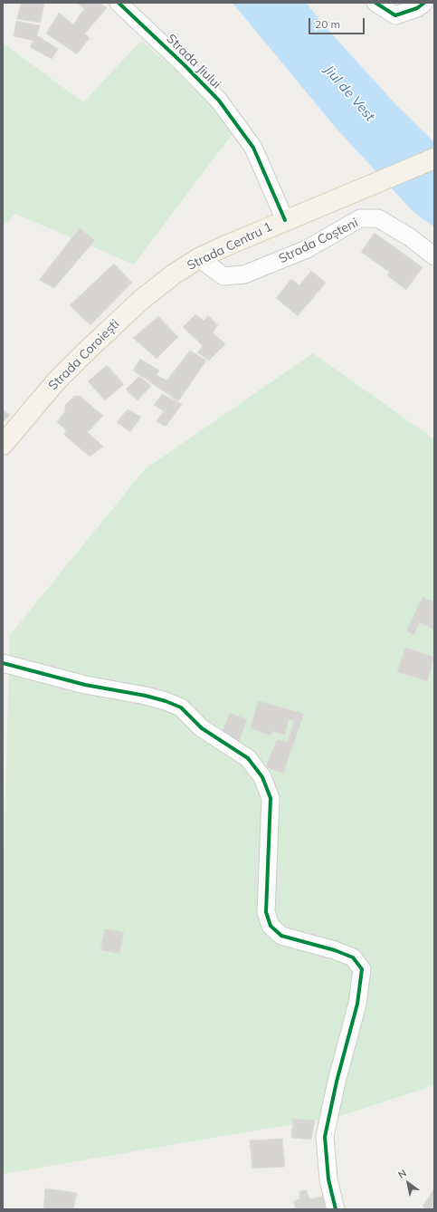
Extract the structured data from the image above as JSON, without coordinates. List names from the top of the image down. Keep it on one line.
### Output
{"streets":{"main road":["Strada Centru 1","Strada Coroiești"],"street":["Strada Jiului","Strada Coșteni"]},"crossings":[["Strada Jiului","Strada Centru 1"],["Strada Coșteni","Strada Centru 1"],["Strada Centru 1","Strada Coroiești"]],"water":["Jiul de Vest"],"scale_bar":"20 m","north":"top left"}
